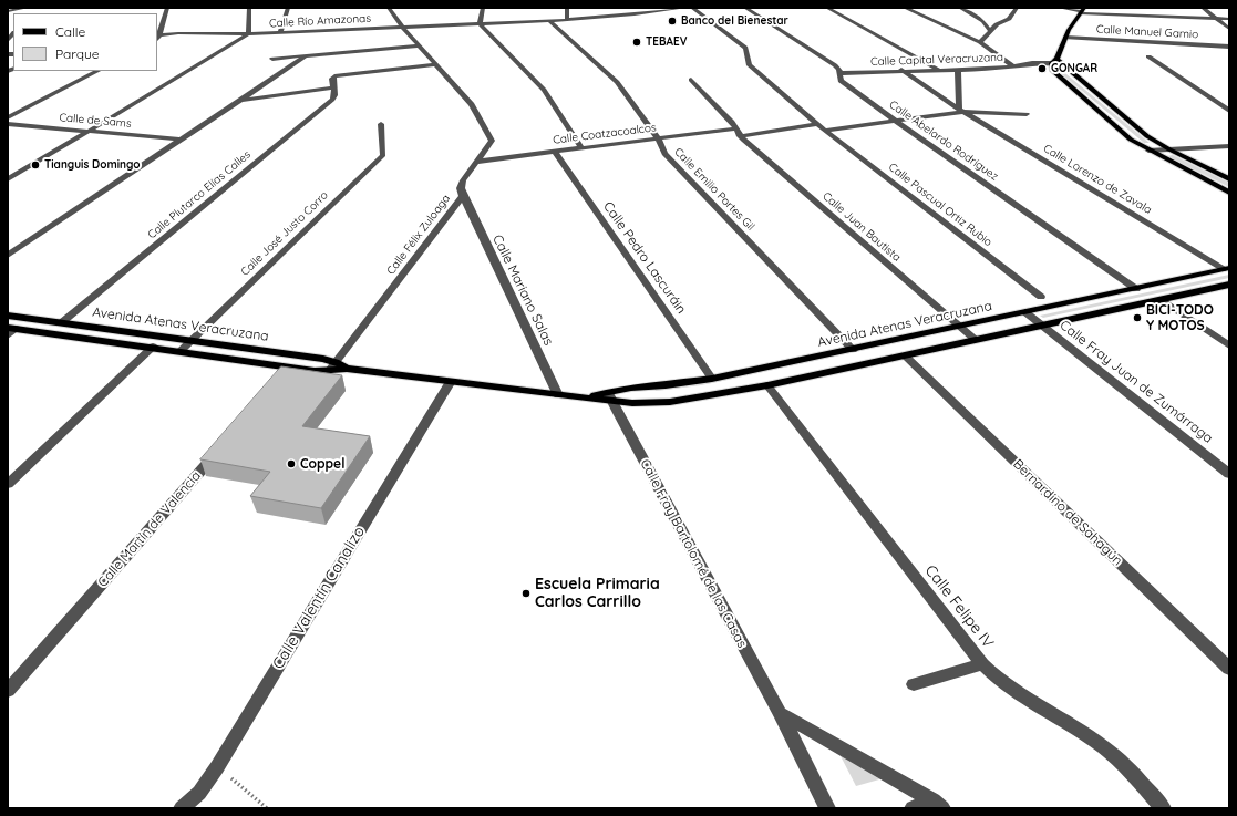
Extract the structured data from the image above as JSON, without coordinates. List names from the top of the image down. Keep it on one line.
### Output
{"streets":{"main road":["Avenida Atenas Veracruzana"],"street":["Calle Río Amazonas","Calle Manuel Gamio","Calle Capital Veracruzana","Calle de Sams","Calle Coatzacoalcos","Calle Abelardo Rodríguez","Calle Lorenzo de Zavala","Calle Emilio Portes Gil","Calle Plutarco Elías Calles","Calle Pascual Ortiz Rubio","Calle Juan Bautista","Calle José Justo Corro","Calle Félix Zuloaga","Calle Pedro Lascuráin","Calle Mariano Salas","Calle Fray Juan de Zumárraga","Bernardino de Sahagún","Calle Martín de Valencia","Calle Fray Bartolomé de las Casas","Calle Valentín Canalizo","Calle Felipe IV"]},"crossings":[["Calle Río Amazonas","Calle Emilio Portes Gil"],["Calle Río Amazonas","Calle Félix Zuloaga"],["Calle Capital Veracruzana","Calle Abelardo Rodríguez"],["Calle Capital Veracruzana","Calle Lorenzo de Zavala"],["Calle Coatzacoalcos","Calle Emilio Portes Gil"],["Calle Coatzacoalcos","Calle Pascual Ortiz Rubio"],["Calle Coatzacoalcos","Calle Juan Bautista"],["Calle Coatzacoalcos","Calle Félix Zuloaga"],["Calle Coatzacoalcos","Calle Pedro Lascuráin"],["Calle Abelardo Rodríguez","Avenida Atenas Veracruzana"],["Calle Lorenzo de Zavala","Avenida Atenas Veracruzana"],["Calle Emilio Portes Gil","Avenida Atenas Veracruzana"],["Calle Plutarco Elías Calles","Calle Félix Zuloaga"],["Calle Plutarco Elías Calles","Avenida Atenas Veracruzana"],["Calle Juan Bautista","Avenida Atenas Veracruzana"],["Calle José Justo Corro","Avenida Atenas Veracruzana"],["Calle Félix Zuloaga","Calle Mariano Salas"],["Calle Félix Zuloaga","Avenida Atenas Veracruzana"],["Calle Pedro Lascuráin","Avenida Atenas Veracruzana"],["Calle Mariano Salas","Avenida Atenas Veracruzana"],["Avenida Atenas Veracruzana","Calle Fray Juan de Zumárraga"],["Avenida Atenas Veracruzana","Bernardino de Sahagún"],["Avenida Atenas Veracruzana","Calle Fray Bartolomé de las Casas"],["Avenida Atenas Veracruzana","Calle Valentín Canalizo"],["Avenida Atenas Veracruzana","Calle Felipe IV"]],"places":["Banco del Bienestar","TEBAEV","GONGAR","Tianguis Domingo","BICI-TODO Y MOTOS","Coppel","Escuela Primaria Carlos Carrillo"],"legend":["Calle","Parque"]}
